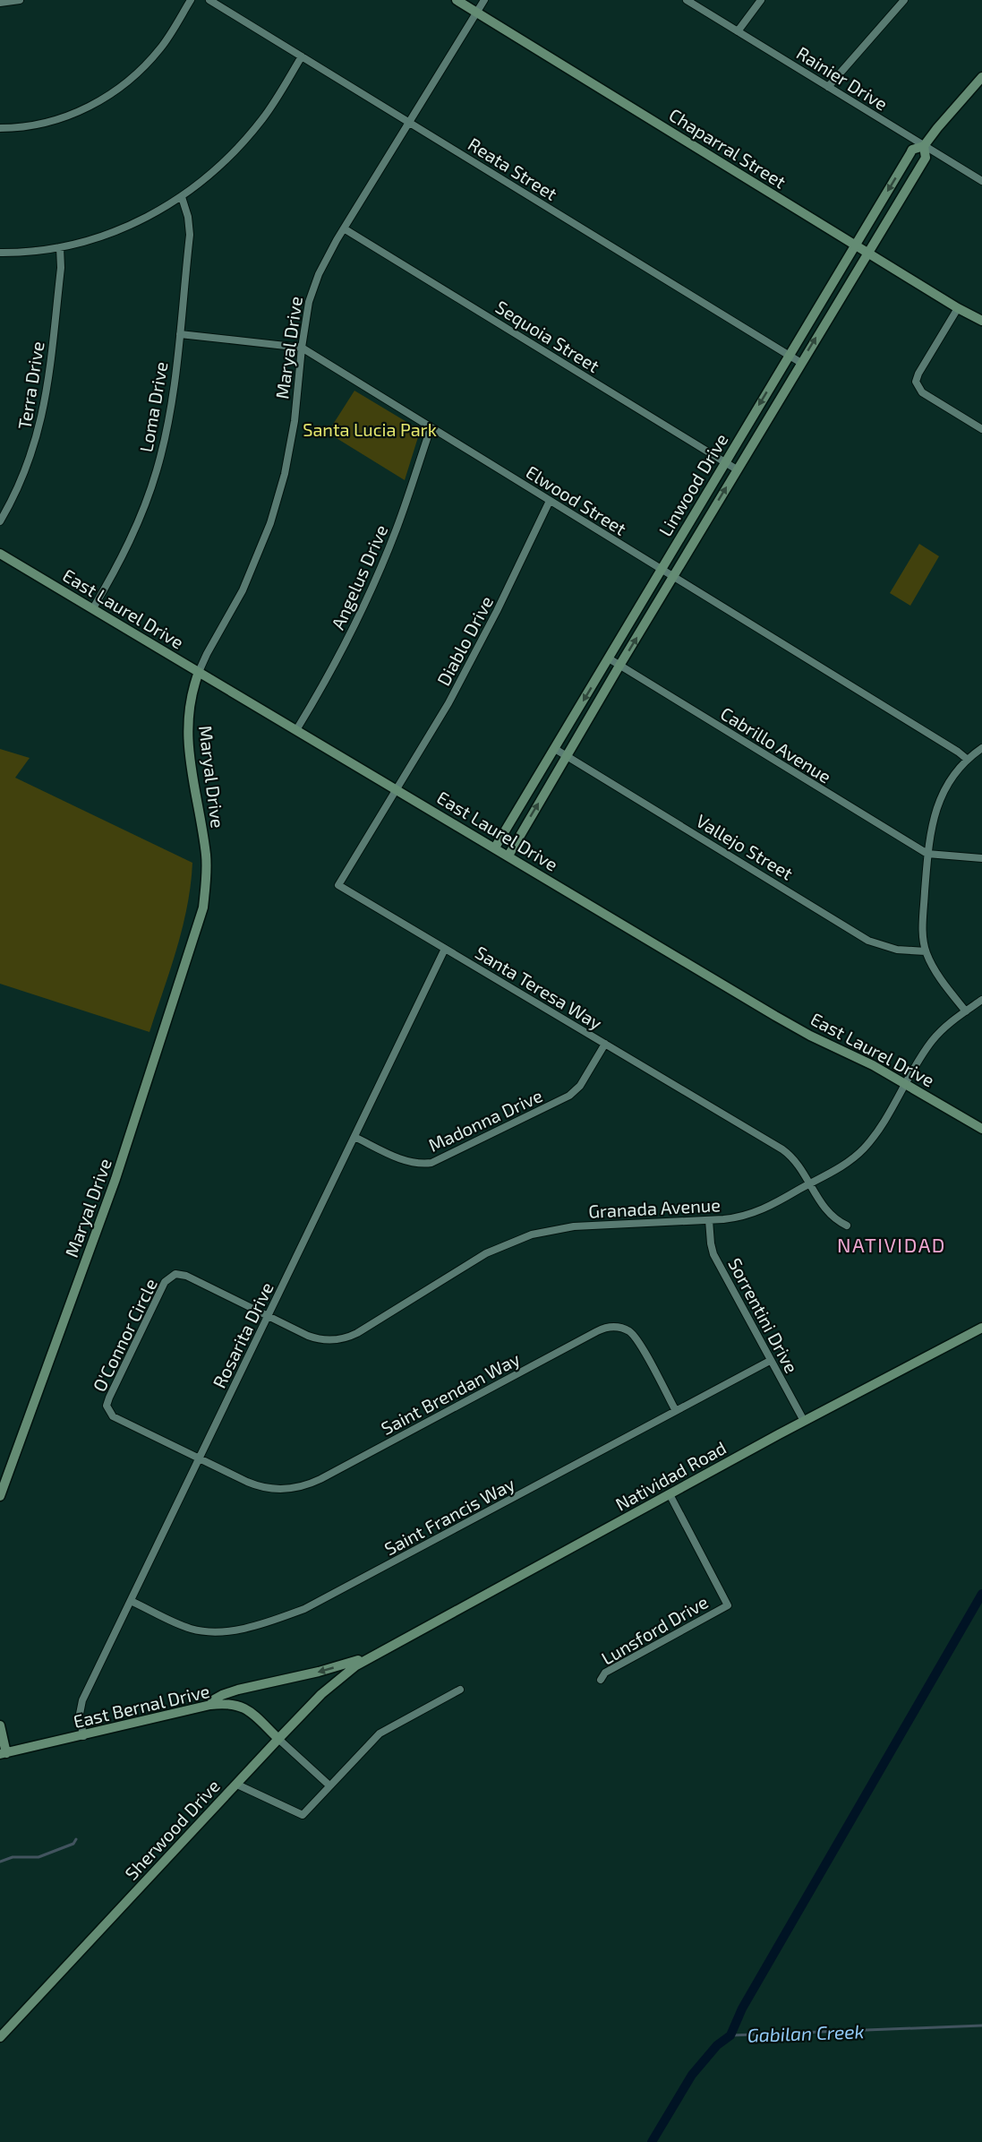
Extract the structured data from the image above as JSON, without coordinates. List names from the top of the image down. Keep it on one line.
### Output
{"streets":{"street":["Rainier Drive","Chaparral Street","Reata Street","Sequoia Street","Maryal Drive","Terra Drive","Loma Drive","Linwood Drive","Elwood Street","Angelus Drive","East Laurel Drive","Diablo Drive","Cabrillo Avenue","Vallejo Street","Santa Teresa Way","Madonna Drive","Granada Avenue","Sorrentini Drive","O'Connor Circle","Rosarita Drive","Saint Brendan Way","Natividad Road","Saint Francis Way","Lunsford Drive","East Bernal Drive","Sherwood Drive"]},"crossings":[["Rainier Drive","Linwood Drive"],["Chaparral Street","Maryal Drive"],["Chaparral Street","Linwood Drive"],["Reata Street","Maryal Drive"],["Reata Street","Linwood Drive"],["Sequoia Street","Maryal Drive"],["Sequoia Street","Linwood Drive"],["Maryal Drive","Elwood Street"],["Maryal Drive","East Laurel Drive"],["Loma Drive","Elwood Street"],["Loma Drive","East Laurel Drive"],["Linwood Drive","Elwood Street"],["Linwood Drive","East Laurel Drive"],["Linwood Drive","Cabrillo Avenue"],["Linwood Drive","Vallejo Street"],["Elwood Street","Angelus Drive"],["Elwood Street","Diablo Drive"],["Angelus Drive","East Laurel Drive"],["East Laurel Drive","Diablo Drive"],["East Laurel Drive","Santa Teresa Way"],["East Laurel Drive","Granada Avenue"],["Diablo Drive","Santa Teresa Way"],["Santa Teresa Way","Madonna Drive"],["Santa Teresa Way","Granada Avenue"],["Santa Teresa Way","Rosarita Drive"],["Madonna Drive","Rosarita Drive"],["Granada Avenue","Sorrentini Drive"],["Granada Avenue","O'Connor Circle"],["Granada Avenue","Rosarita Drive"],["Sorrentini Drive","Natividad Road"],["Sorrentini Drive","Saint Francis Way"],["O'Connor Circle","Rosarita Drive"],["O'Connor Circle","Saint Brendan Way"],["Rosarita Drive","Saint Brendan Way"],["Rosarita Drive","Saint Francis Way"],["Rosarita Drive","East Bernal Drive"],["Saint Brendan Way","Saint Francis Way"],["Natividad Road","Lunsford Drive"],["Natividad Road","Sherwood Drive"],["East Bernal Drive","Sherwood Drive"]],"districts":["NATIVIDAD"],"water":["Gabilan Creek"],"parks":["Santa Lucia Park"]}
